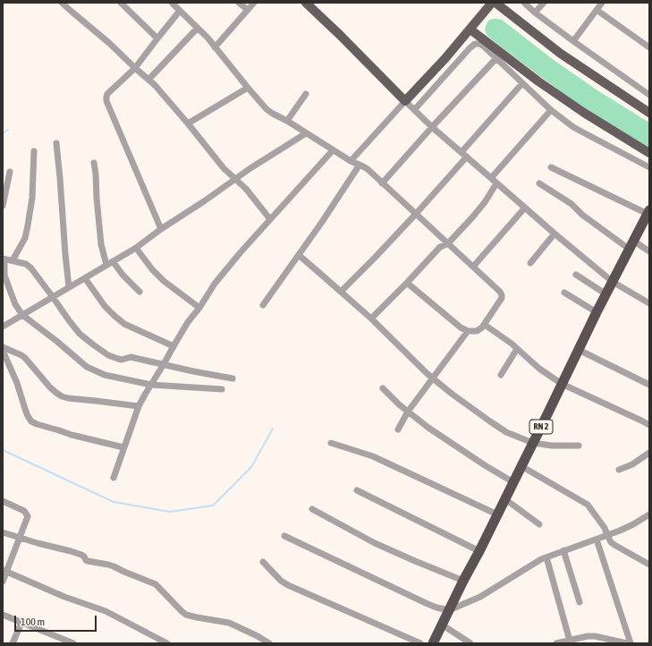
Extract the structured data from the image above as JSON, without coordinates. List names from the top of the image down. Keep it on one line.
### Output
{"streets":{"highway":["RN 2"]},"scale_bar":"100 m"}
